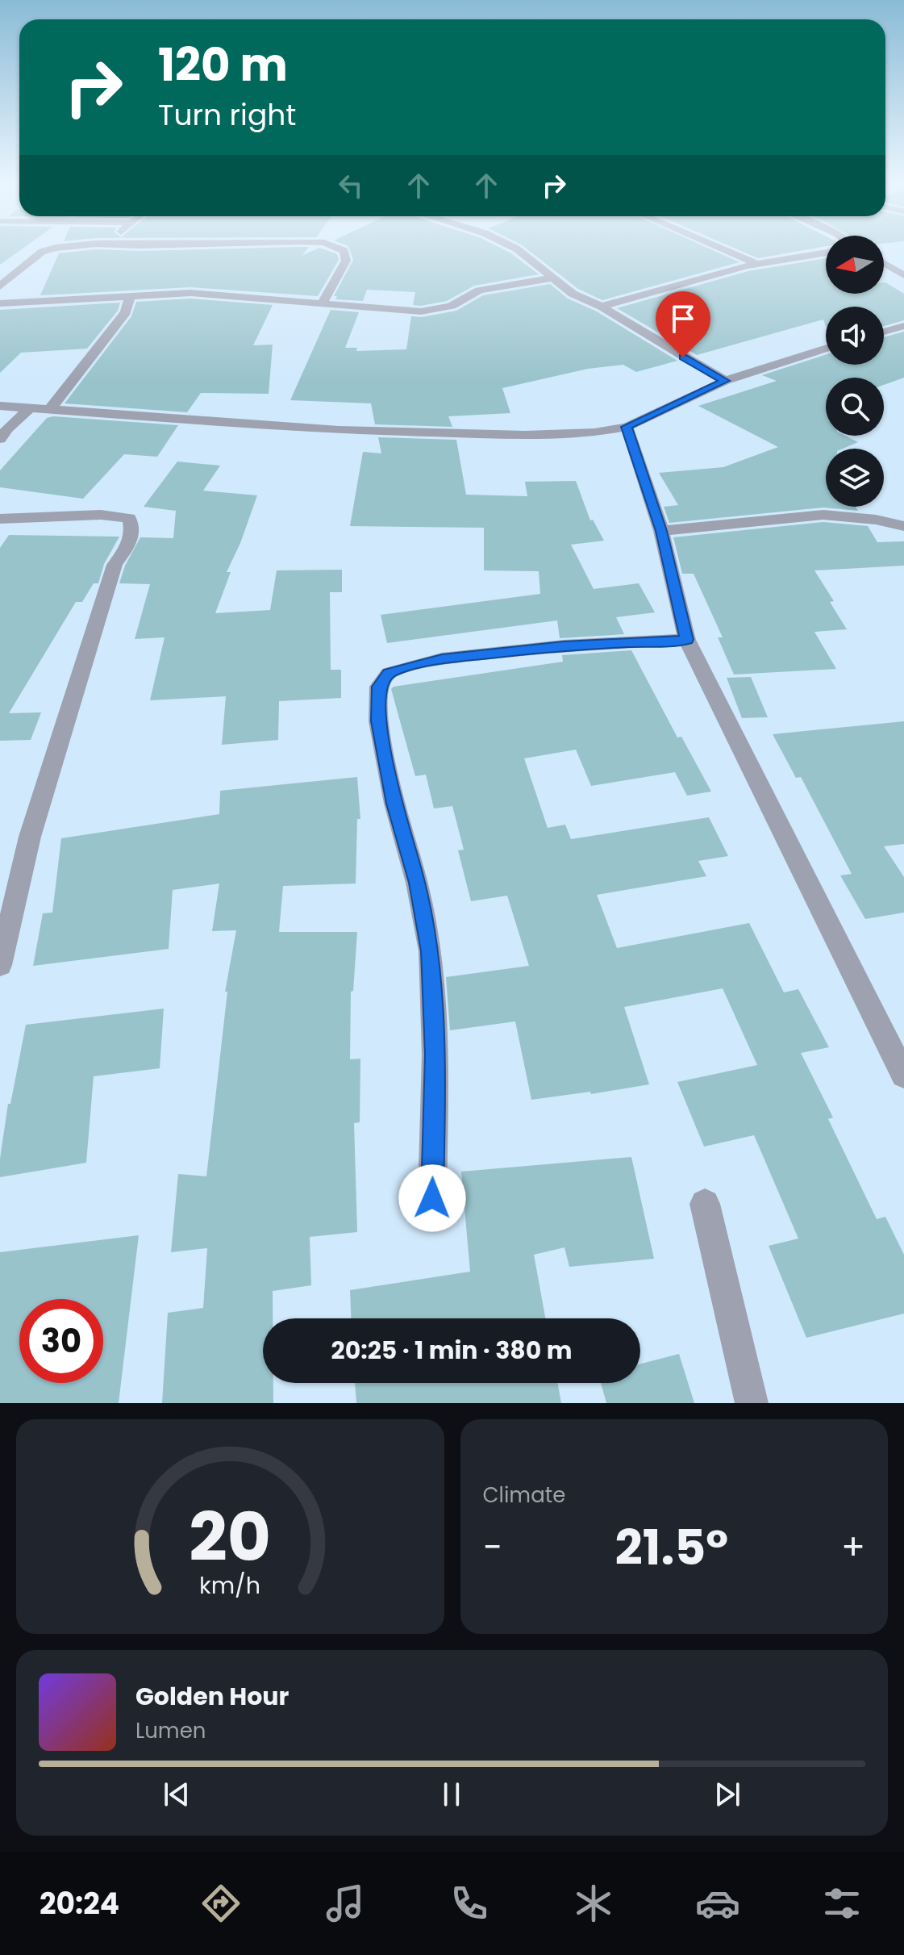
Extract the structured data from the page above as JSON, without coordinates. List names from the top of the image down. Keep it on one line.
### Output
{"north":"left","page":{"turn":["120 m","Turn right"],"limit":"30","trip":"20:25 · 1 min · 380 m","tile":"Climate","heat":["−","21.5°","+"],"song":["Golden Hour","Lumen"],"tabs":"20:24","gauge":["20","km/h"]}}
